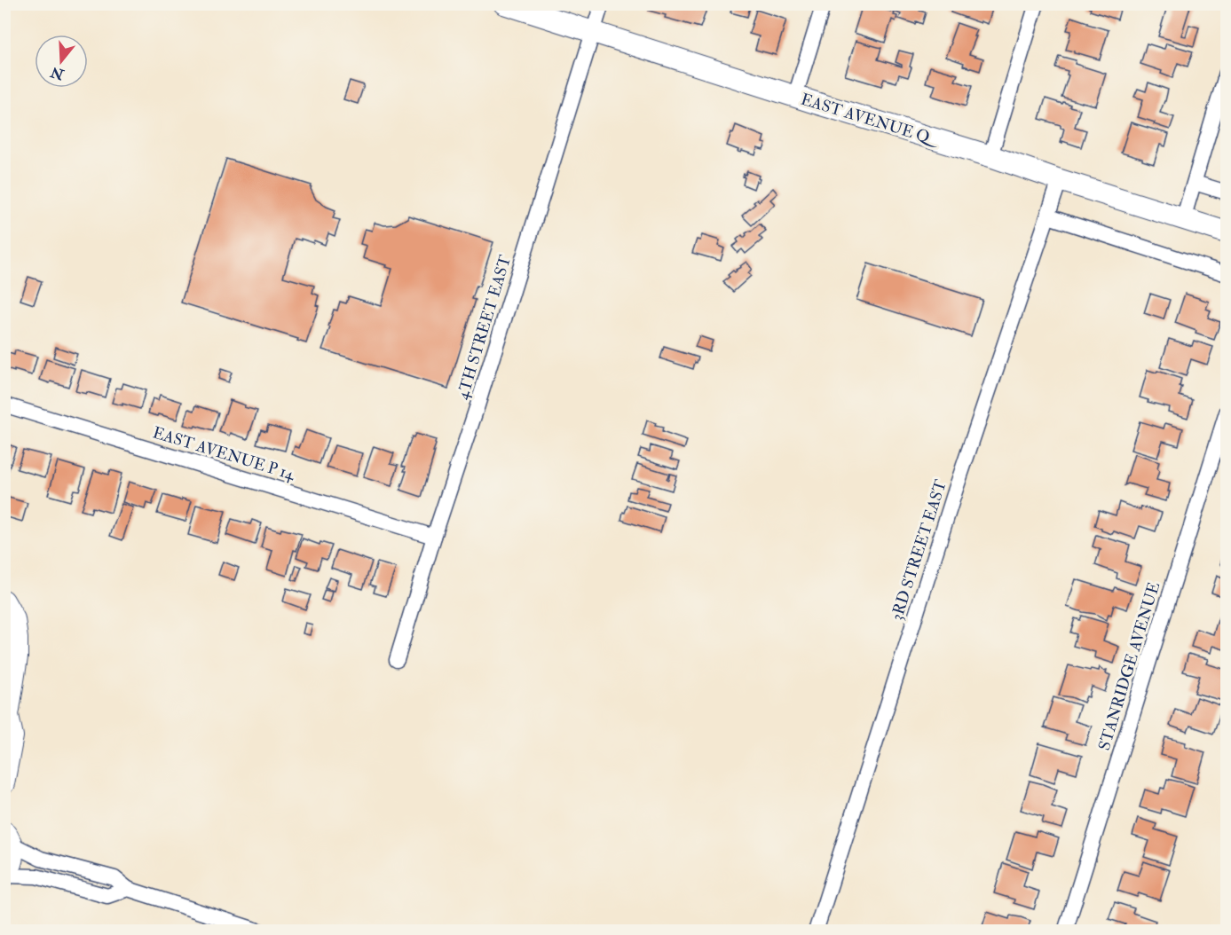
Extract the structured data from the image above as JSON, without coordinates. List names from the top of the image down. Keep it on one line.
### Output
{"streets":{"street":["EAST AVENUE Q","4TH STREET EAST","EAST AVENUE P 14","3RD STREET EAST","STANRIDGE AVENUE"]},"crossings":[["EAST AVENUE Q","4TH STREET EAST"],["EAST AVENUE Q","3RD STREET EAST"],["4TH STREET EAST","EAST AVENUE P 14"]],"north":"bottom"}
